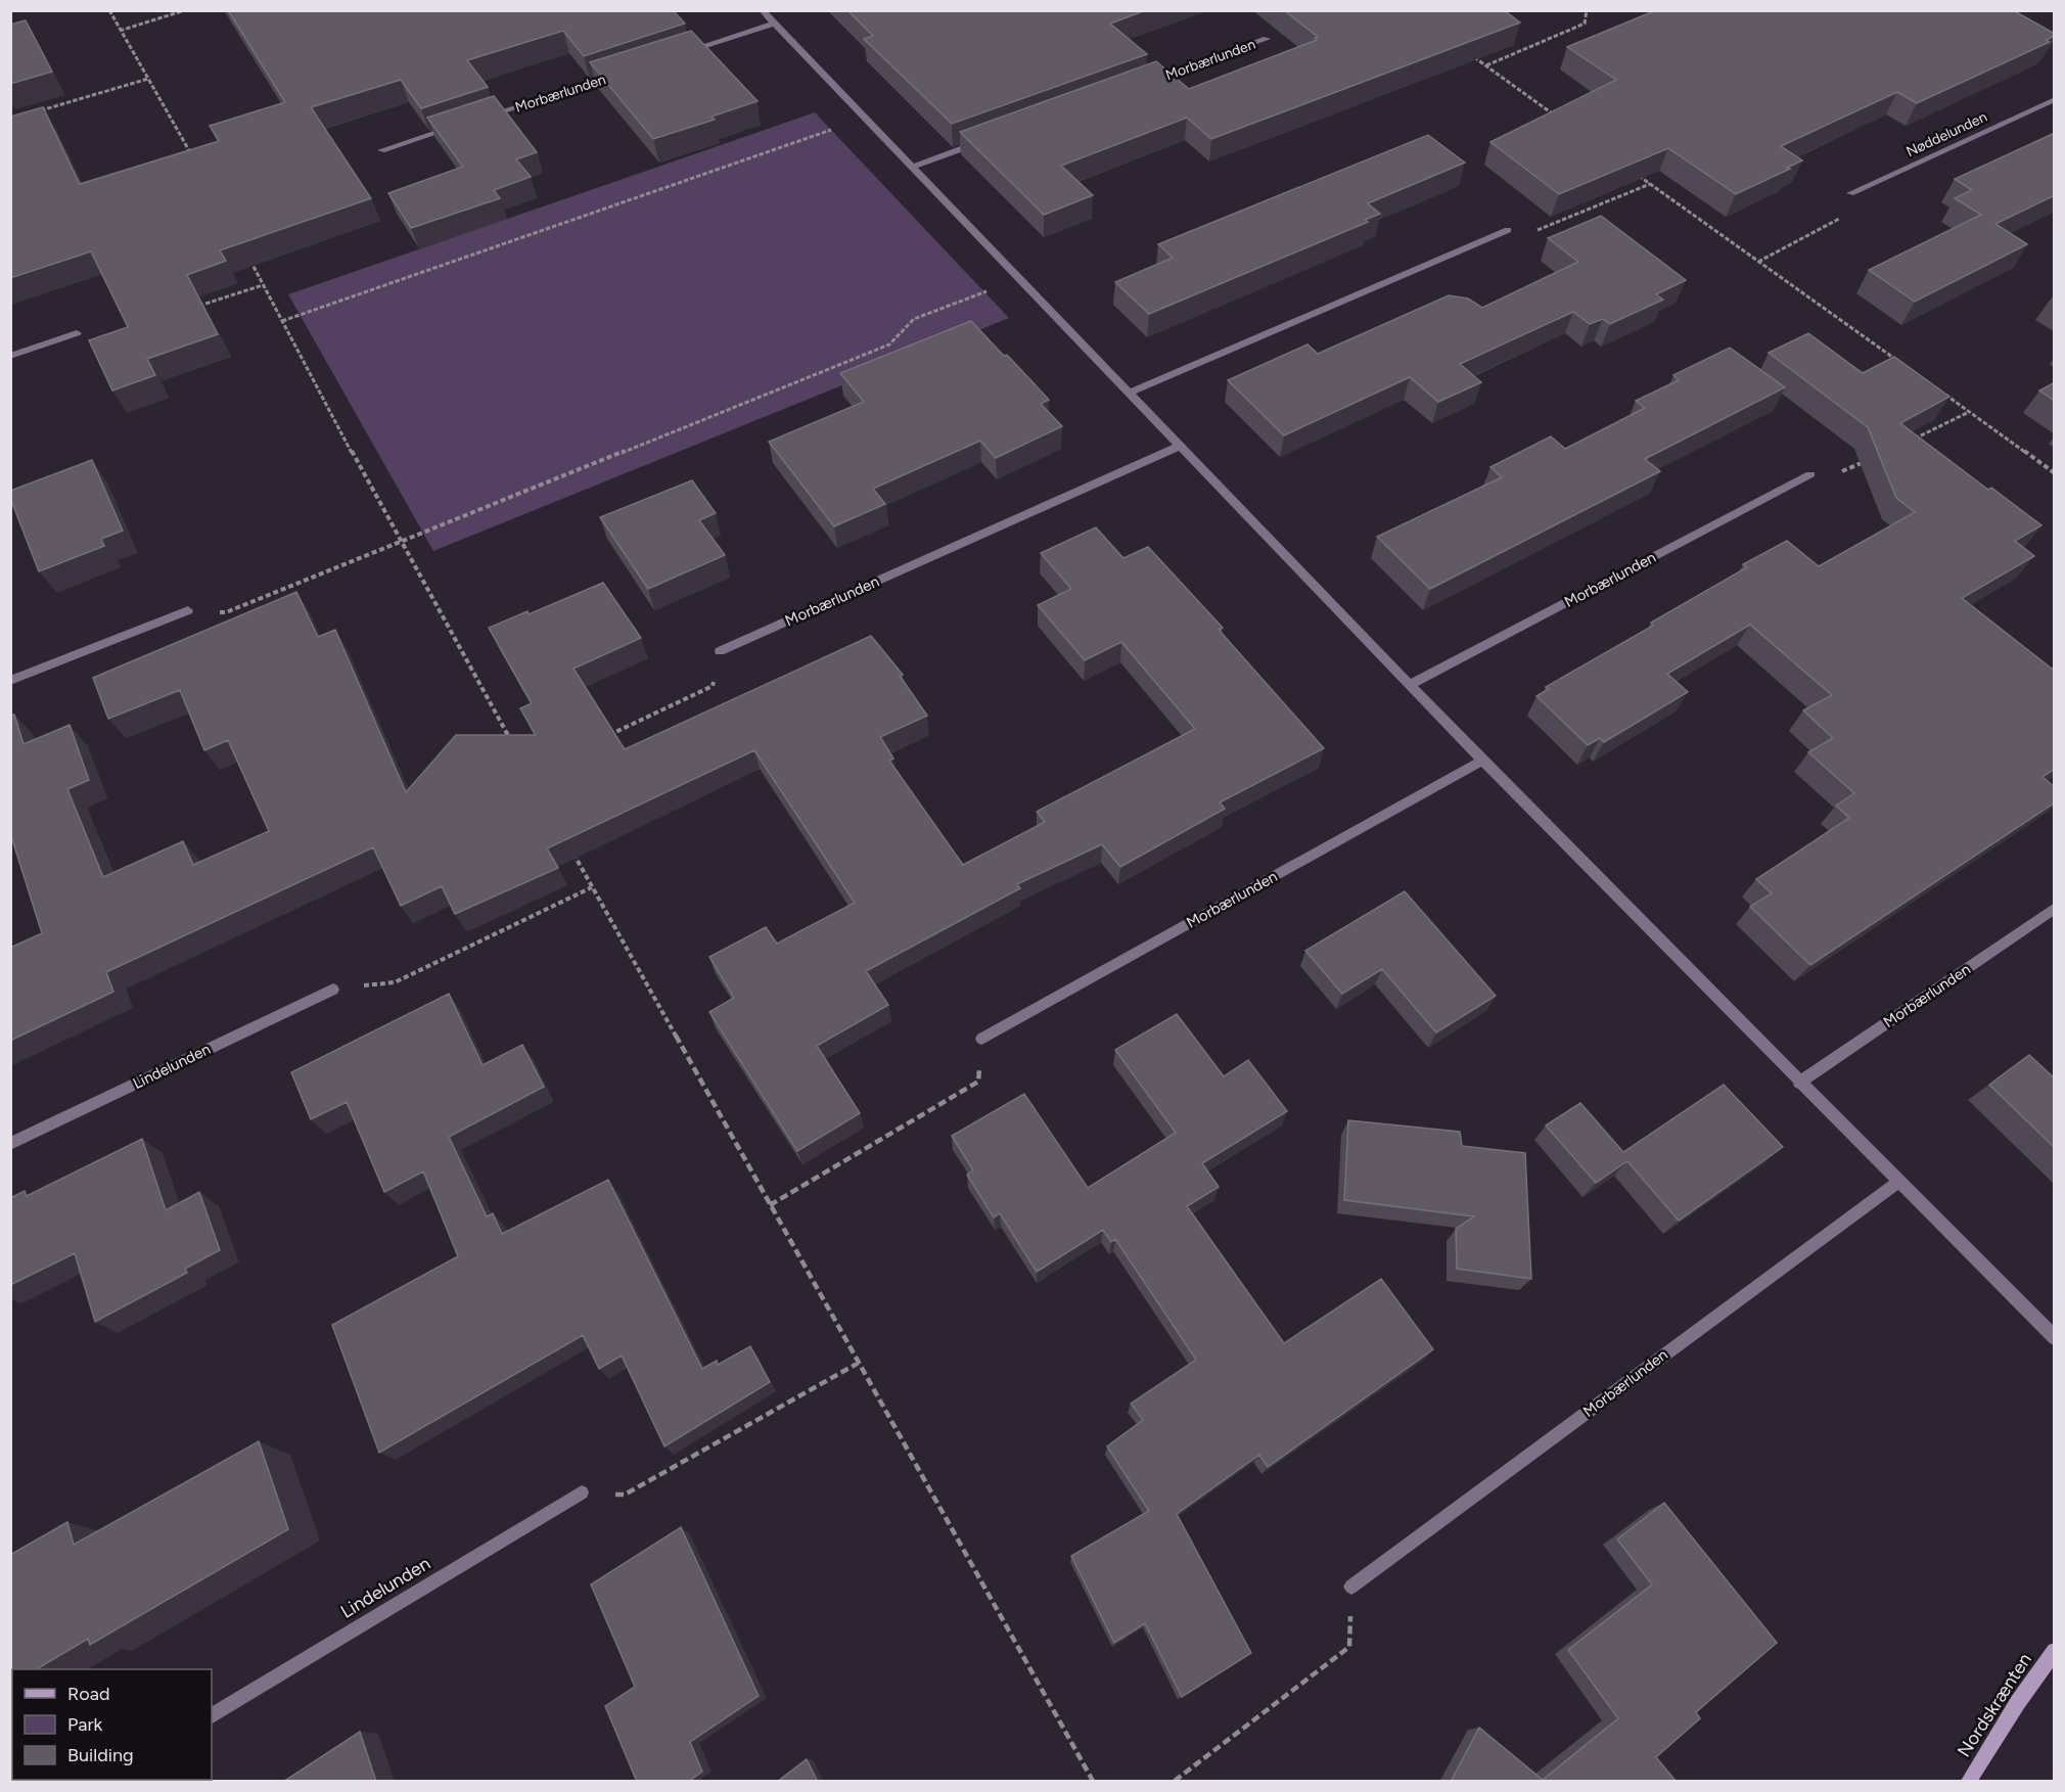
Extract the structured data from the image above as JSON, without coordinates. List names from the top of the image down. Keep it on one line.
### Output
{"streets":{"street":["Morbærlunden","Nøddelunden","Lindelunden","Nordskrænten"]},"legend":["Road","Park","Building"]}
